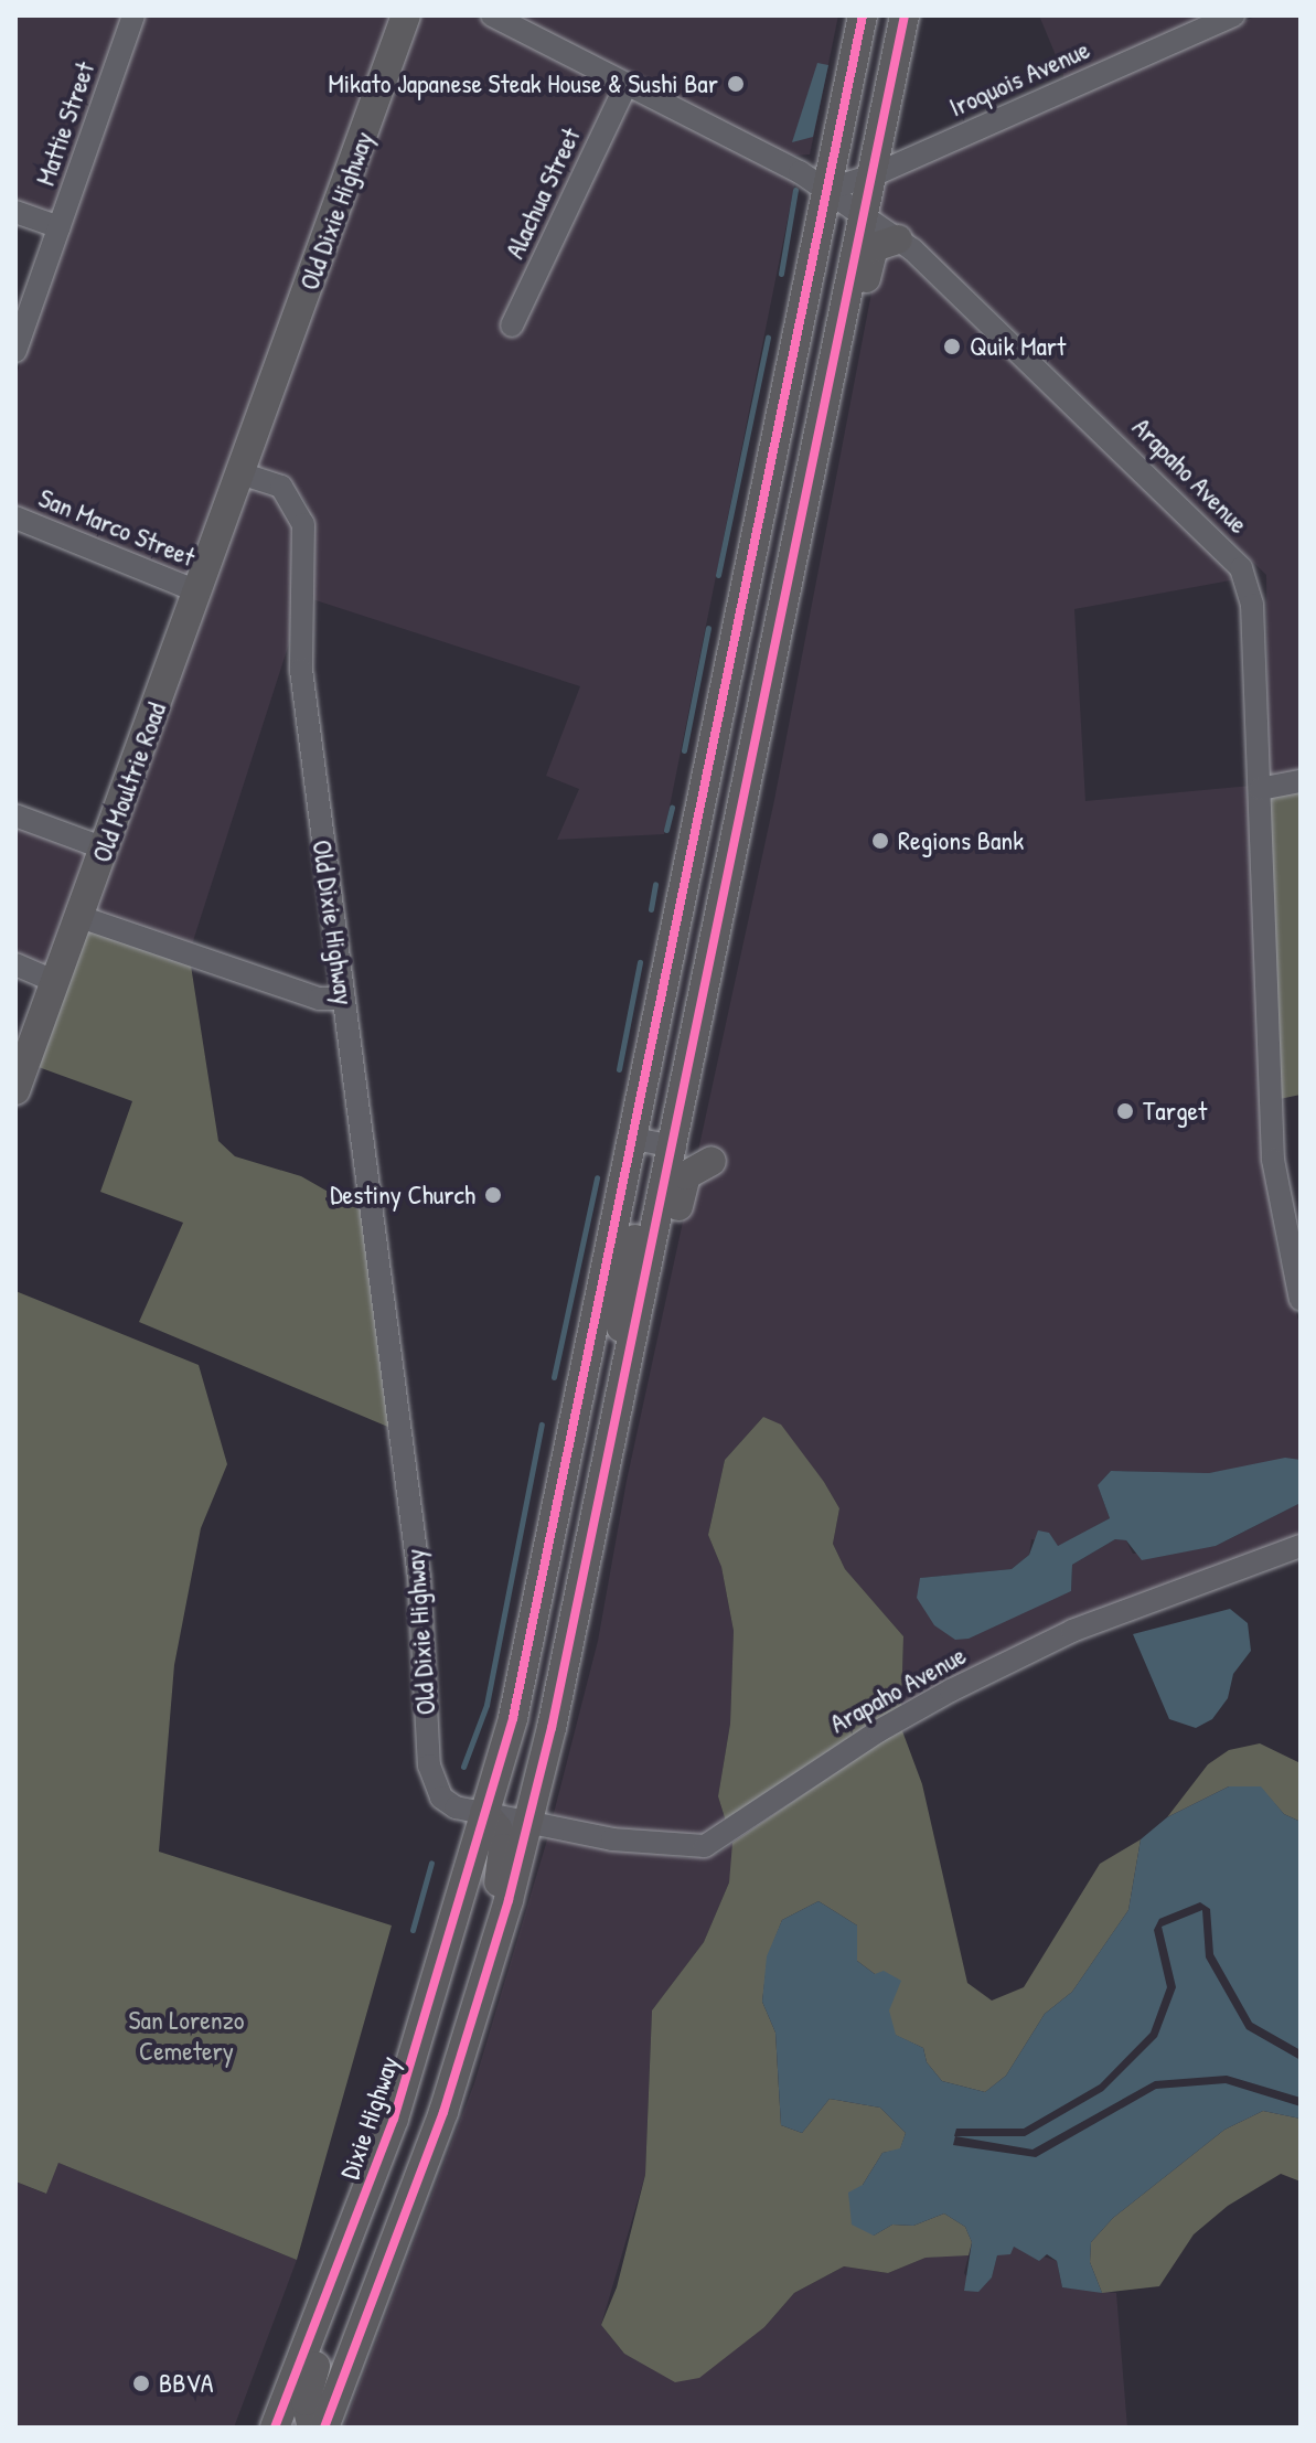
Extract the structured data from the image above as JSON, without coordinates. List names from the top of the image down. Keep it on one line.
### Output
{"streets":{"main road":["Old Dixie Highway","Old Moultrie Road","Dixie Highway"],"street":["Iroquois Avenue","Mattie Street","Alachua Street","Arapaho Avenue","San Marco Street"]},"crossings":[["Iroquois Avenue","Arapaho Avenue"],["Alachua Street","Arapaho Avenue"],["Old Dixie Highway","Arapaho Avenue"],["Old Dixie Highway","Old Moultrie Road"],["Old Dixie Highway","Dixie Highway"],["San Marco Street","Old Moultrie Road"]],"parks":["San Lorenzo Cemetery"],"places":["Mikato Japanese Steak House & Sushi Bar","Quik Mart","Regions Bank","Target","Destiny Church","BBVA"]}
